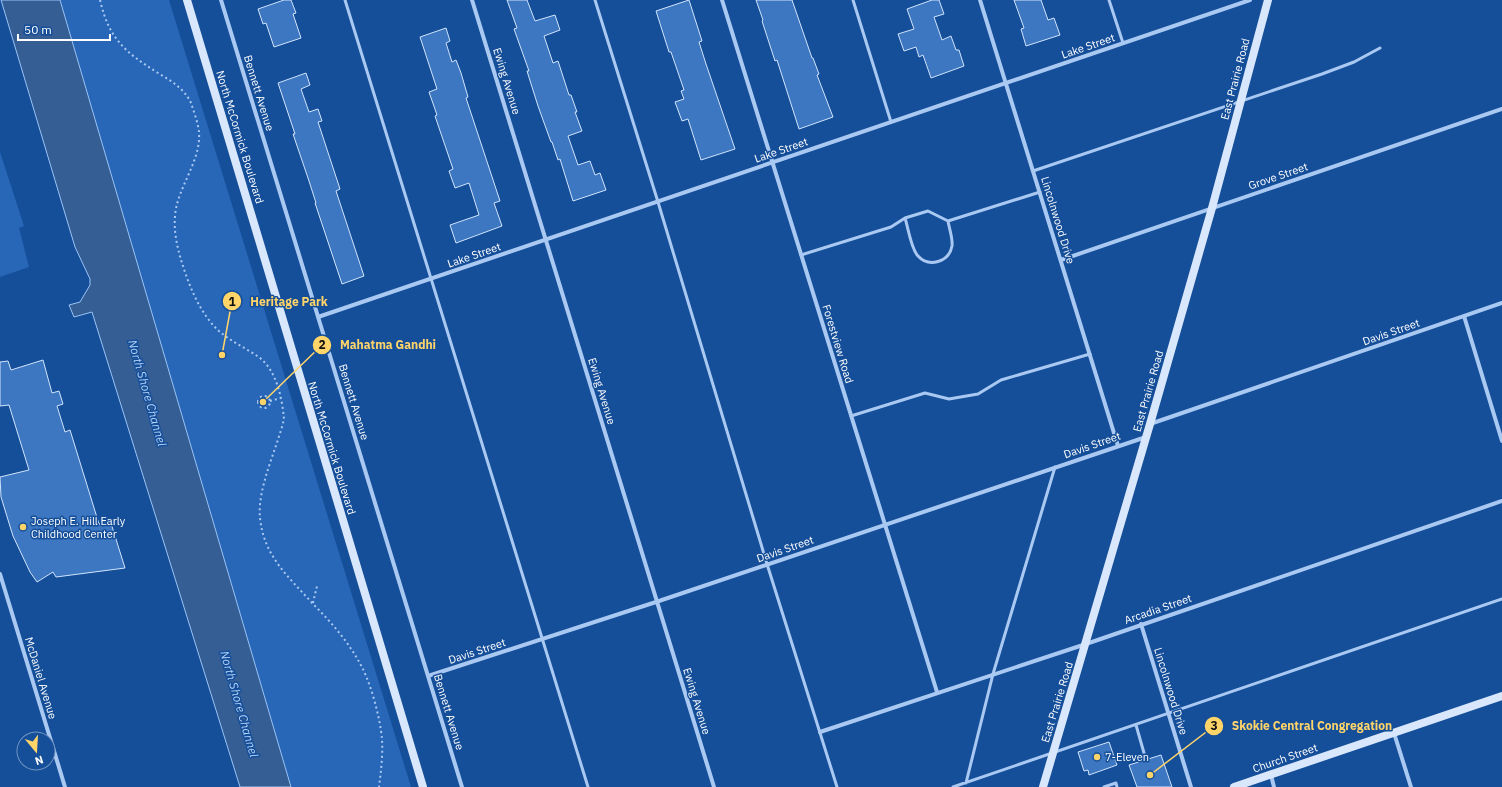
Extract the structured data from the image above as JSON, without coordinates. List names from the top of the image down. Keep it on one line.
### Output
{"streets":{"street":["Lake Street","East Prairie Road","Ewing Avenue","Bennett Avenue","North McCormick Boulevard","Grove Street","Lincolnwood Drive","Davis Street","Forestview Road","Arcadia Street","McDaniel Avenue","Church Street"]},"crossings":[["Lake Street","Ewing Avenue"],["Lake Street","Bennett Avenue"],["Lake Street","Lincolnwood Drive"],["Lake Street","Forestview Road"],["East Prairie Road","Grove Street"],["East Prairie Road","Davis Street"],["East Prairie Road","Arcadia Street"],["Ewing Avenue","Davis Street"],["Bennett Avenue","Davis Street"],["Grove Street","Lincolnwood Drive"],["Lincolnwood Drive","Davis Street"],["Lincolnwood Drive","Arcadia Street"],["Davis Street","Forestview Road"],["Forestview Road","Arcadia Street"]],"water":["North Shore Channel"],"places":["Heritage Park","Mahatma Gandhi","Joseph E. Hill Early Childhood Center","7-Eleven","Skokie Central Congregation"],"scale_bar":"50 m","north":"bottom"}
